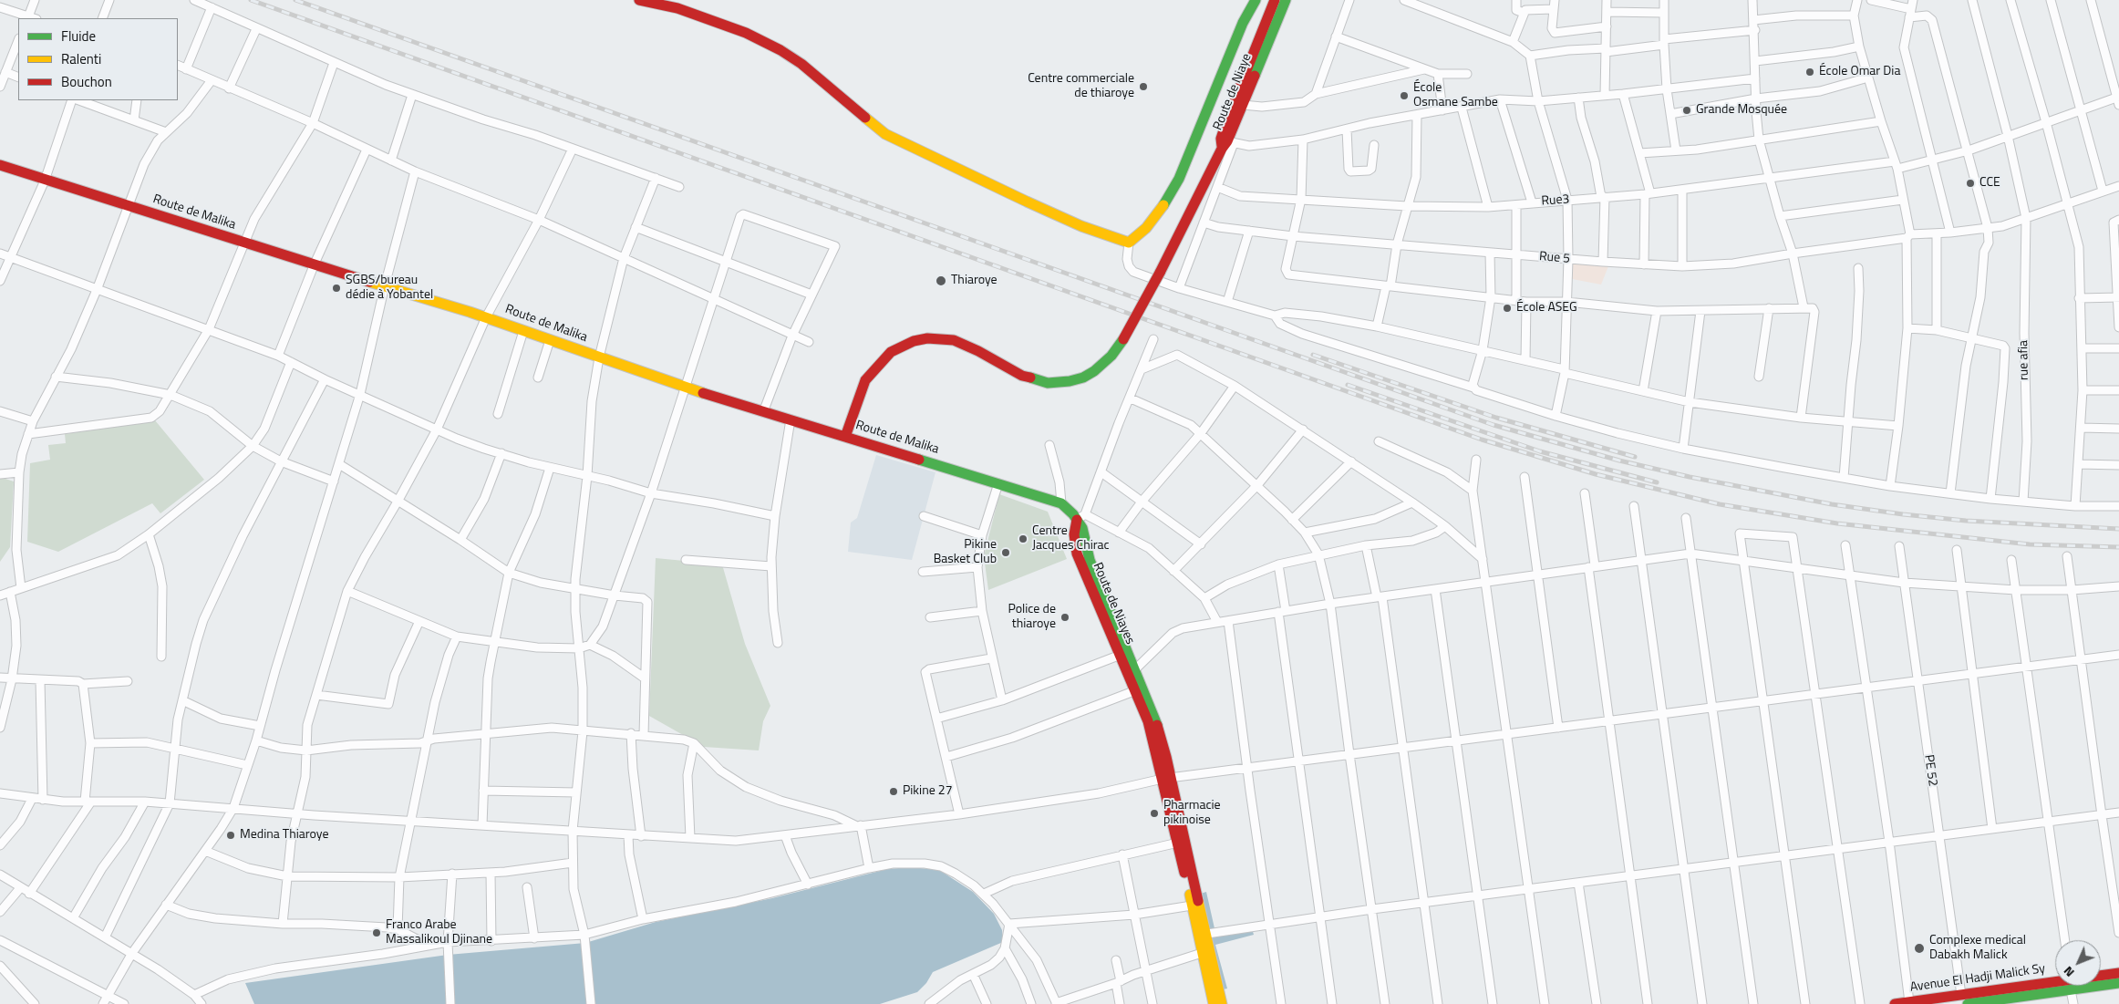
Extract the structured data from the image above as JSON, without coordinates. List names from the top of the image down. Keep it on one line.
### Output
{"streets":{"main road":["Route de Niaye","Route de Malika","Route de Niayes","Avenue El Hadji Malick Sy"],"street":["Rue3","Rue 5","rue afia","PE 52"]},"crossings":[["Rue3","rue afia"],["Route de Malika","Route de Niayes"],["Rue 5","rue afia"],["PE 52","Avenue El Hadji Malick Sy"]],"places":["École Omar Dia","Centre commerciale de thiaroye","École Osmane Sambe","Grande Mosquée","CCE","Thiaroye","SGBS/bureau dédie à Yobantel","École ASEG","Centre Jacques Chirac","Pikine Basket Club","Police de thiaroye","Pikine 27","Pharmacie pikinoise","Medina Thiaroye","Franco Arabe Massalikoul Djinane","Complexe medical Dabakh Malick"],"legend":["Fluide","Ralenti","Bouchon"],"north":"bottom left"}
